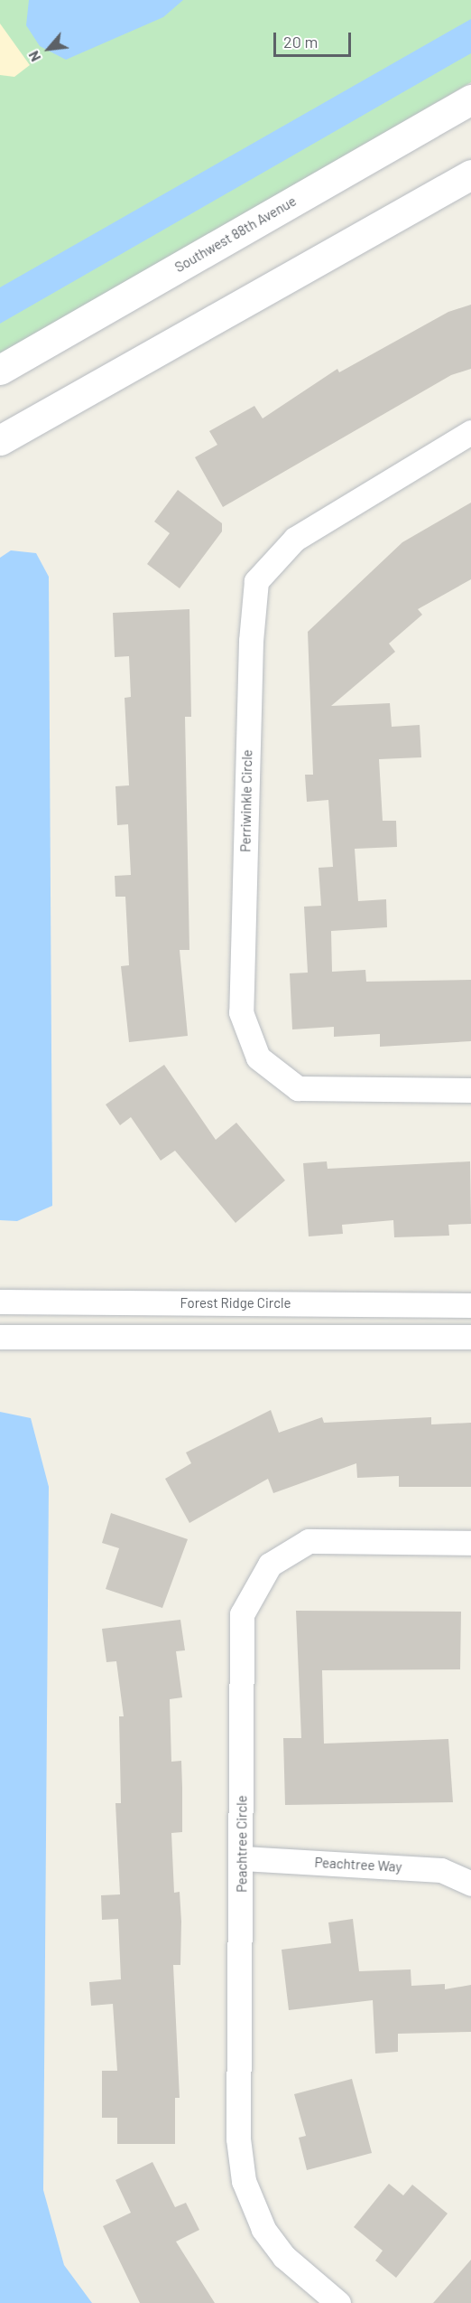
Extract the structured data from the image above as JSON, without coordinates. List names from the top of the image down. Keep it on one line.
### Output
{"streets":{"main road":["Southwest 88th Avenue"],"street":["Perriwinkle Circle","Forest Ridge Circle","Peachtree Circle","Peachtree Way"]},"crossings":[["Peachtree Circle","Peachtree Way"]],"scale_bar":"20 m","north":"bottom left"}
